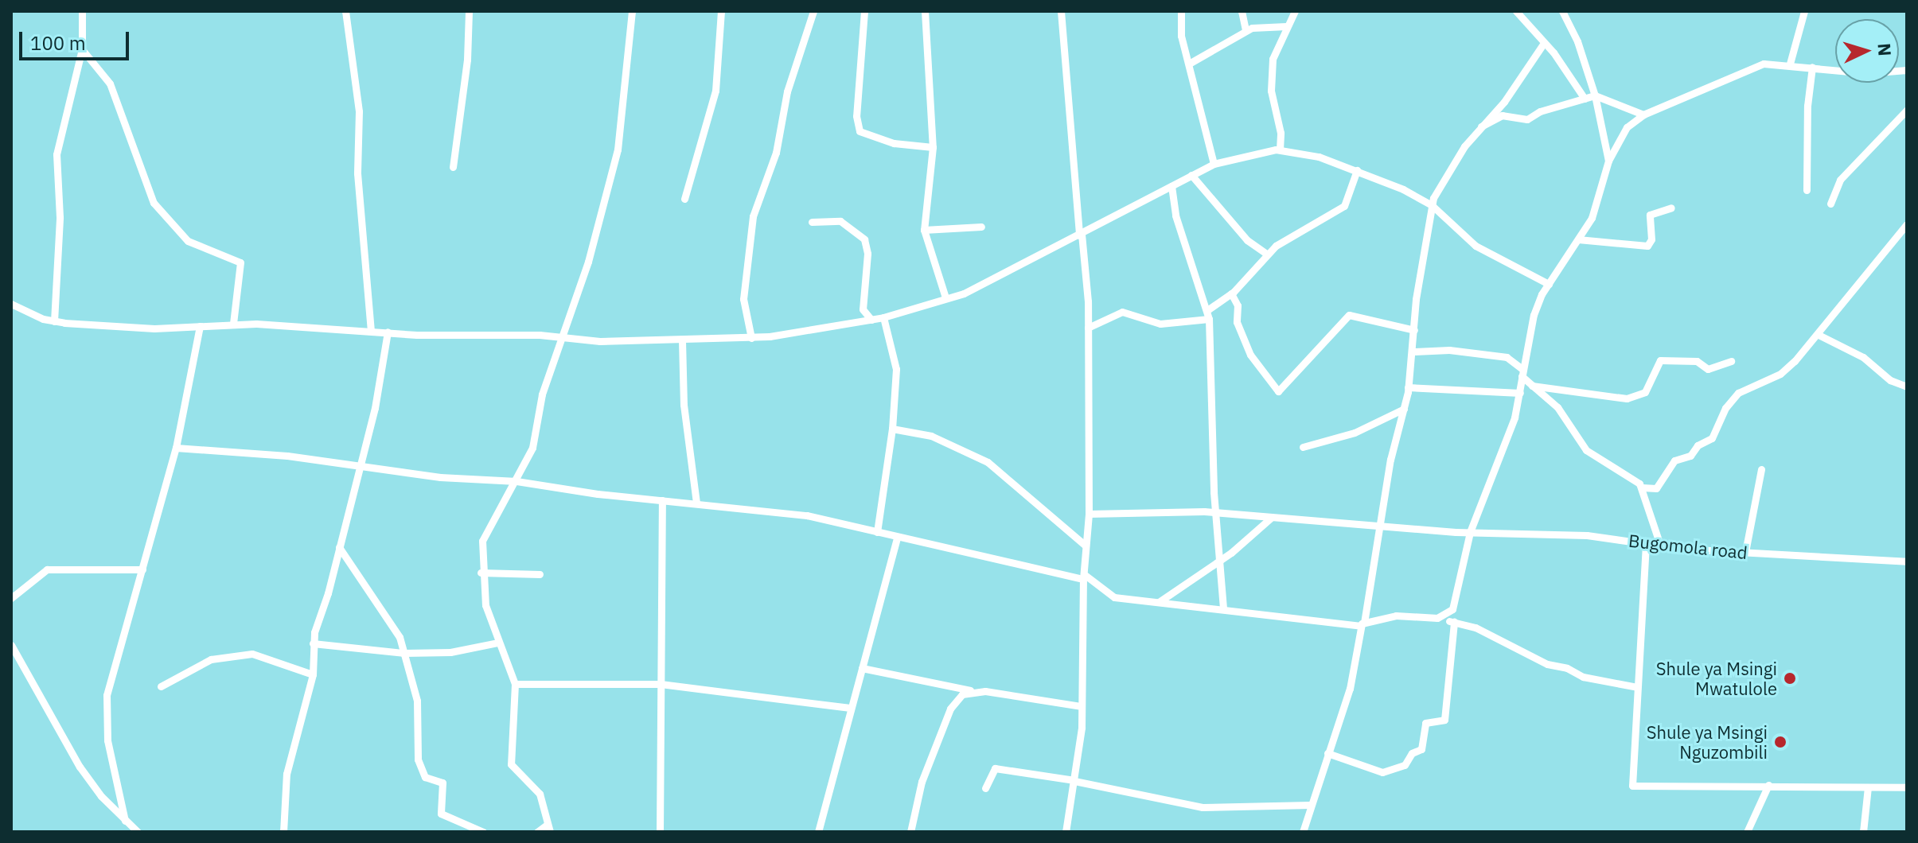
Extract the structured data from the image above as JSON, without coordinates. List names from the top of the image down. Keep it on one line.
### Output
{"streets":{"street":["Bugomola road"]},"places":["Shule ya Msingi Mwatulole","Shule ya Msingi Nguzombili"],"scale_bar":"100 m","north":"right"}
